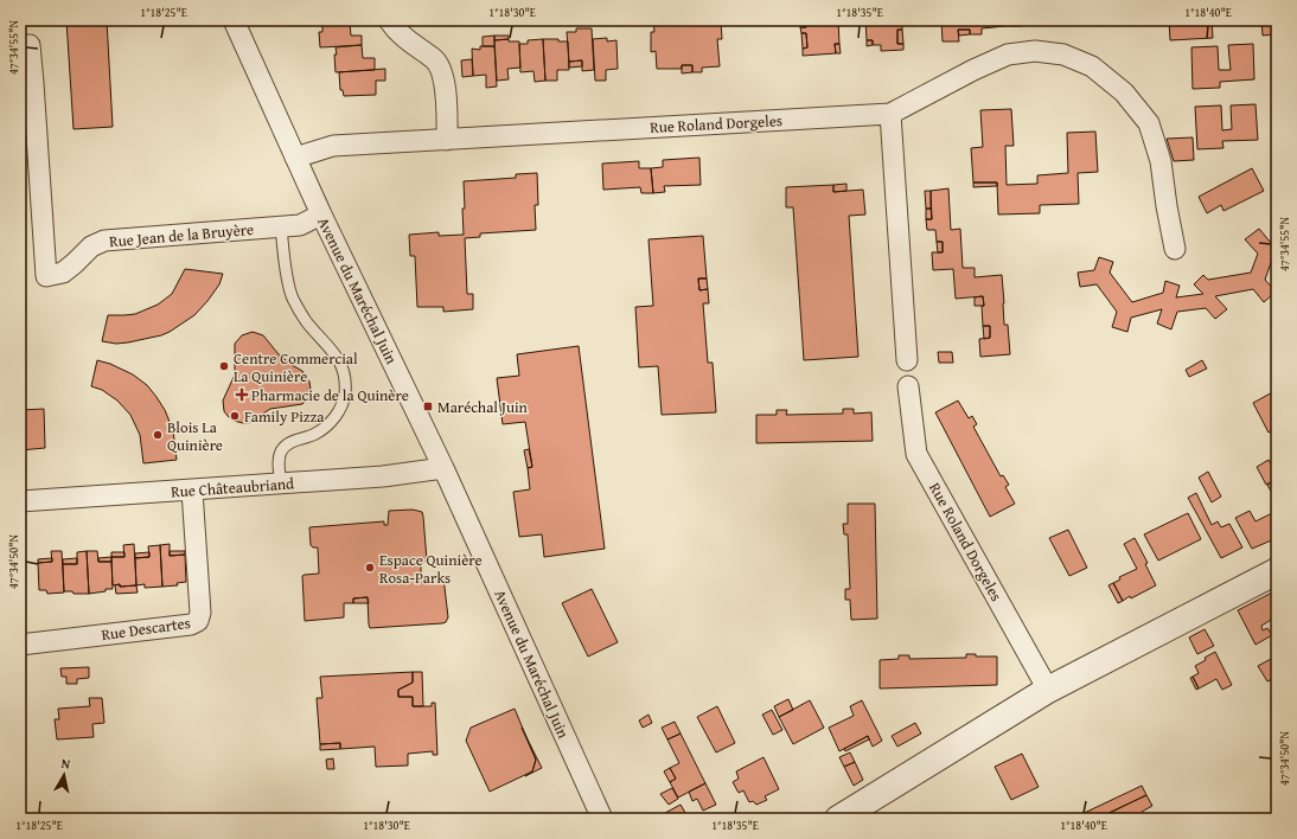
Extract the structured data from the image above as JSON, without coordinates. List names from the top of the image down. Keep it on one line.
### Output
{"streets":{"street":["Rue Roland Dorgeles","Rue Jean de la Bruyère","Avenue du Maréchal Juin","Rue Châteaubriand","Rue Descartes"]},"crossings":[["Rue Roland Dorgeles","Avenue du Maréchal Juin"],["Rue Jean de la Bruyère","Avenue du Maréchal Juin"],["Avenue du Maréchal Juin","Rue Châteaubriand"],["Rue Châteaubriand","Rue Descartes"]],"places":{"other":["Centre Commercial La Quinière","Family Pizza","Blois La Quinière","Espace Quinière Rosa-Parks"],"health":["Pharmacie de la Quinère"],"transit":["Maréchal Juin"]},"north":"top","coordinates":["1°18'25\"E","1°18'30\"E","1°18'35\"E","1°18'40\"E","47°34'55\"N","47°34'50\"N"]}
